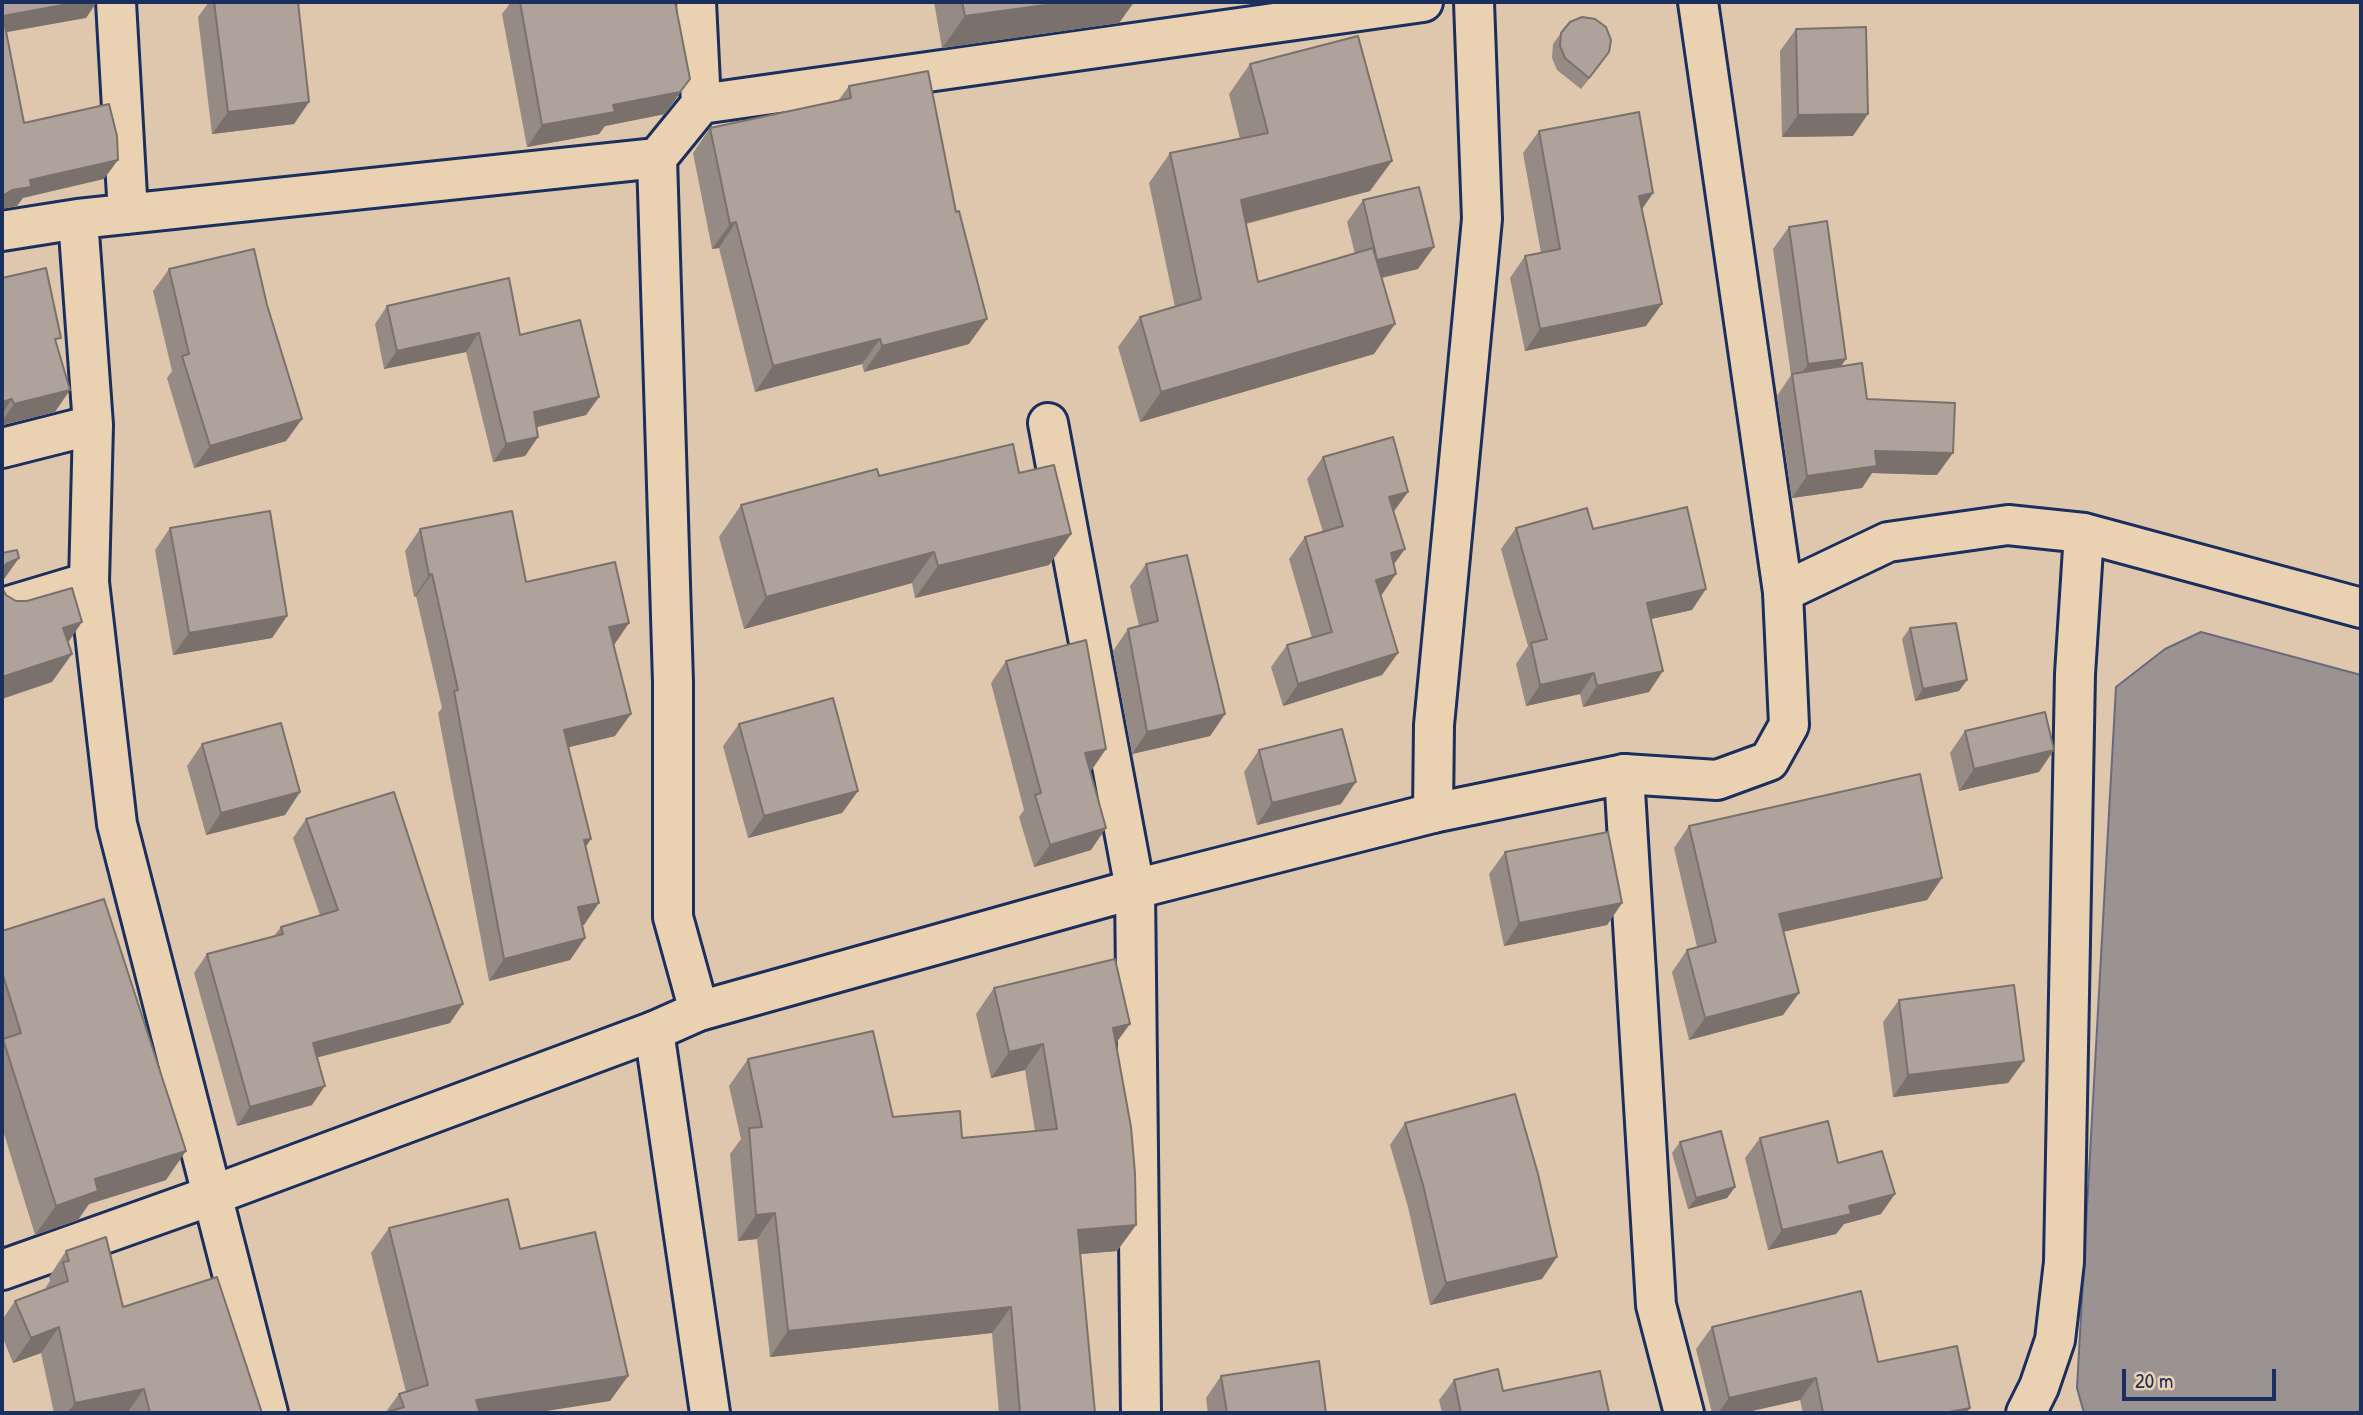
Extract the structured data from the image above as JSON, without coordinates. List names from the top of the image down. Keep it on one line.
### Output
{"scale_bar":"20 m"}
